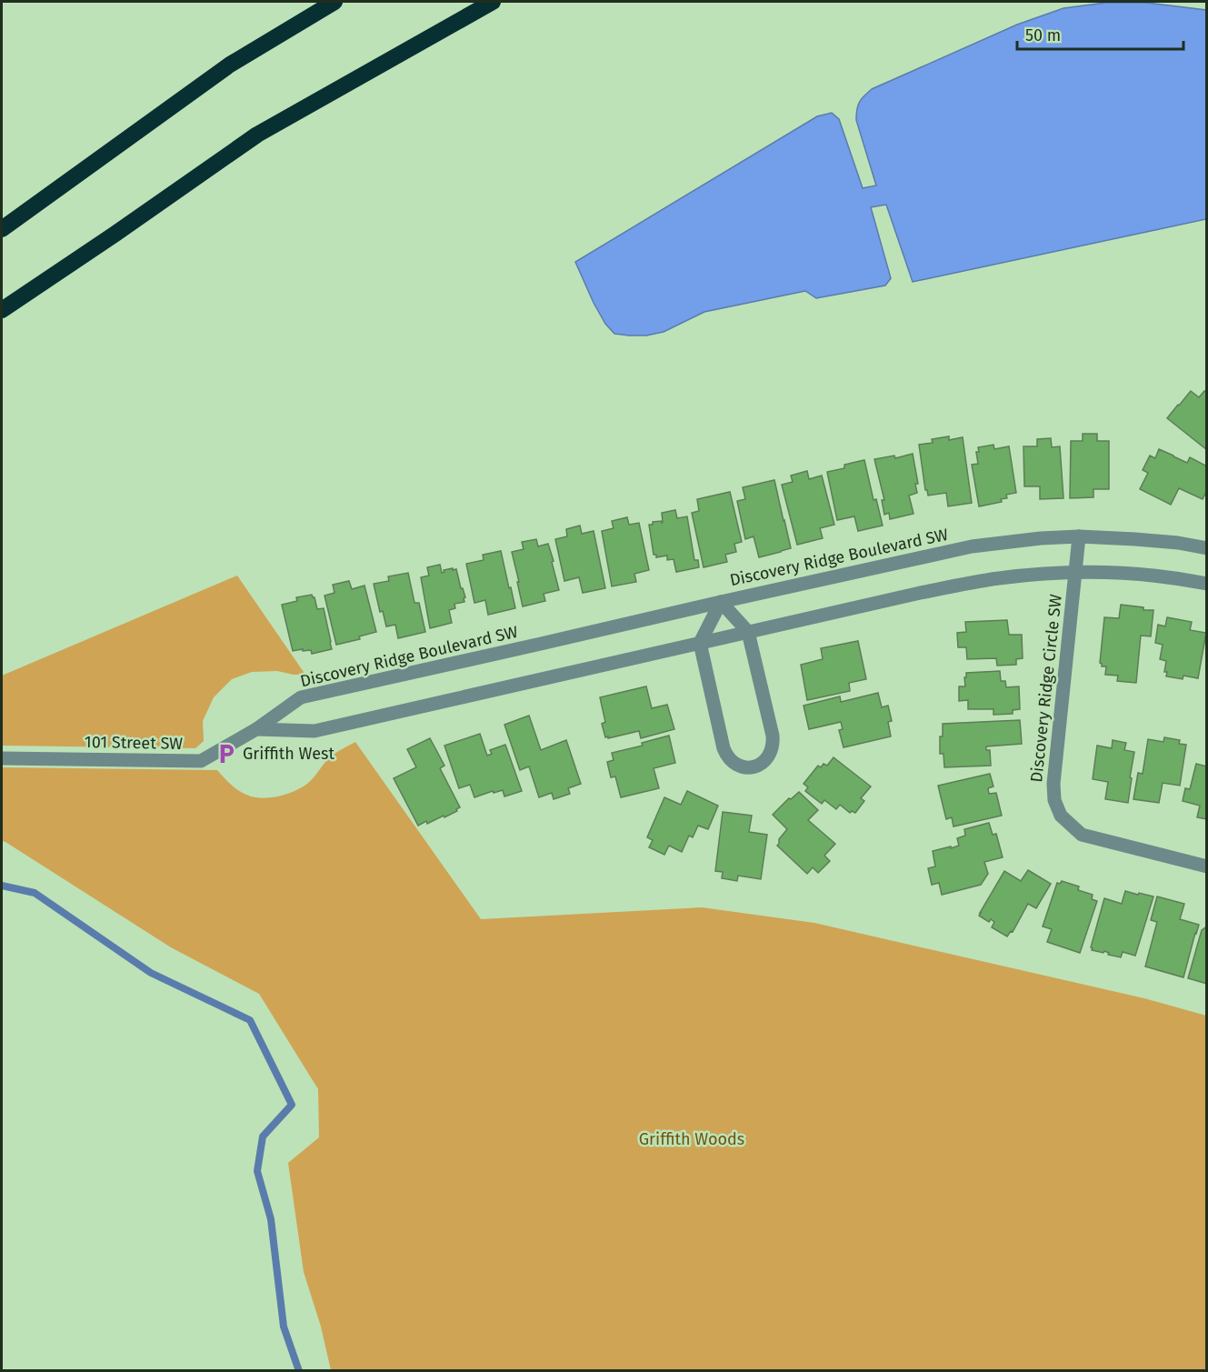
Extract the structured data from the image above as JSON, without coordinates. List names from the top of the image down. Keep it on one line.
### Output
{"streets":{"street":["Discovery Ridge Boulevard SW","Discovery Ridge Circle SW","101 Street SW"]},"crossings":[["Discovery Ridge Boulevard SW","Discovery Ridge Circle SW"],["Discovery Ridge Boulevard SW","101 Street SW"]],"parks":["Griffith Woods"],"places":{"parking":["Griffith West"]},"scale_bar":"50 m"}
